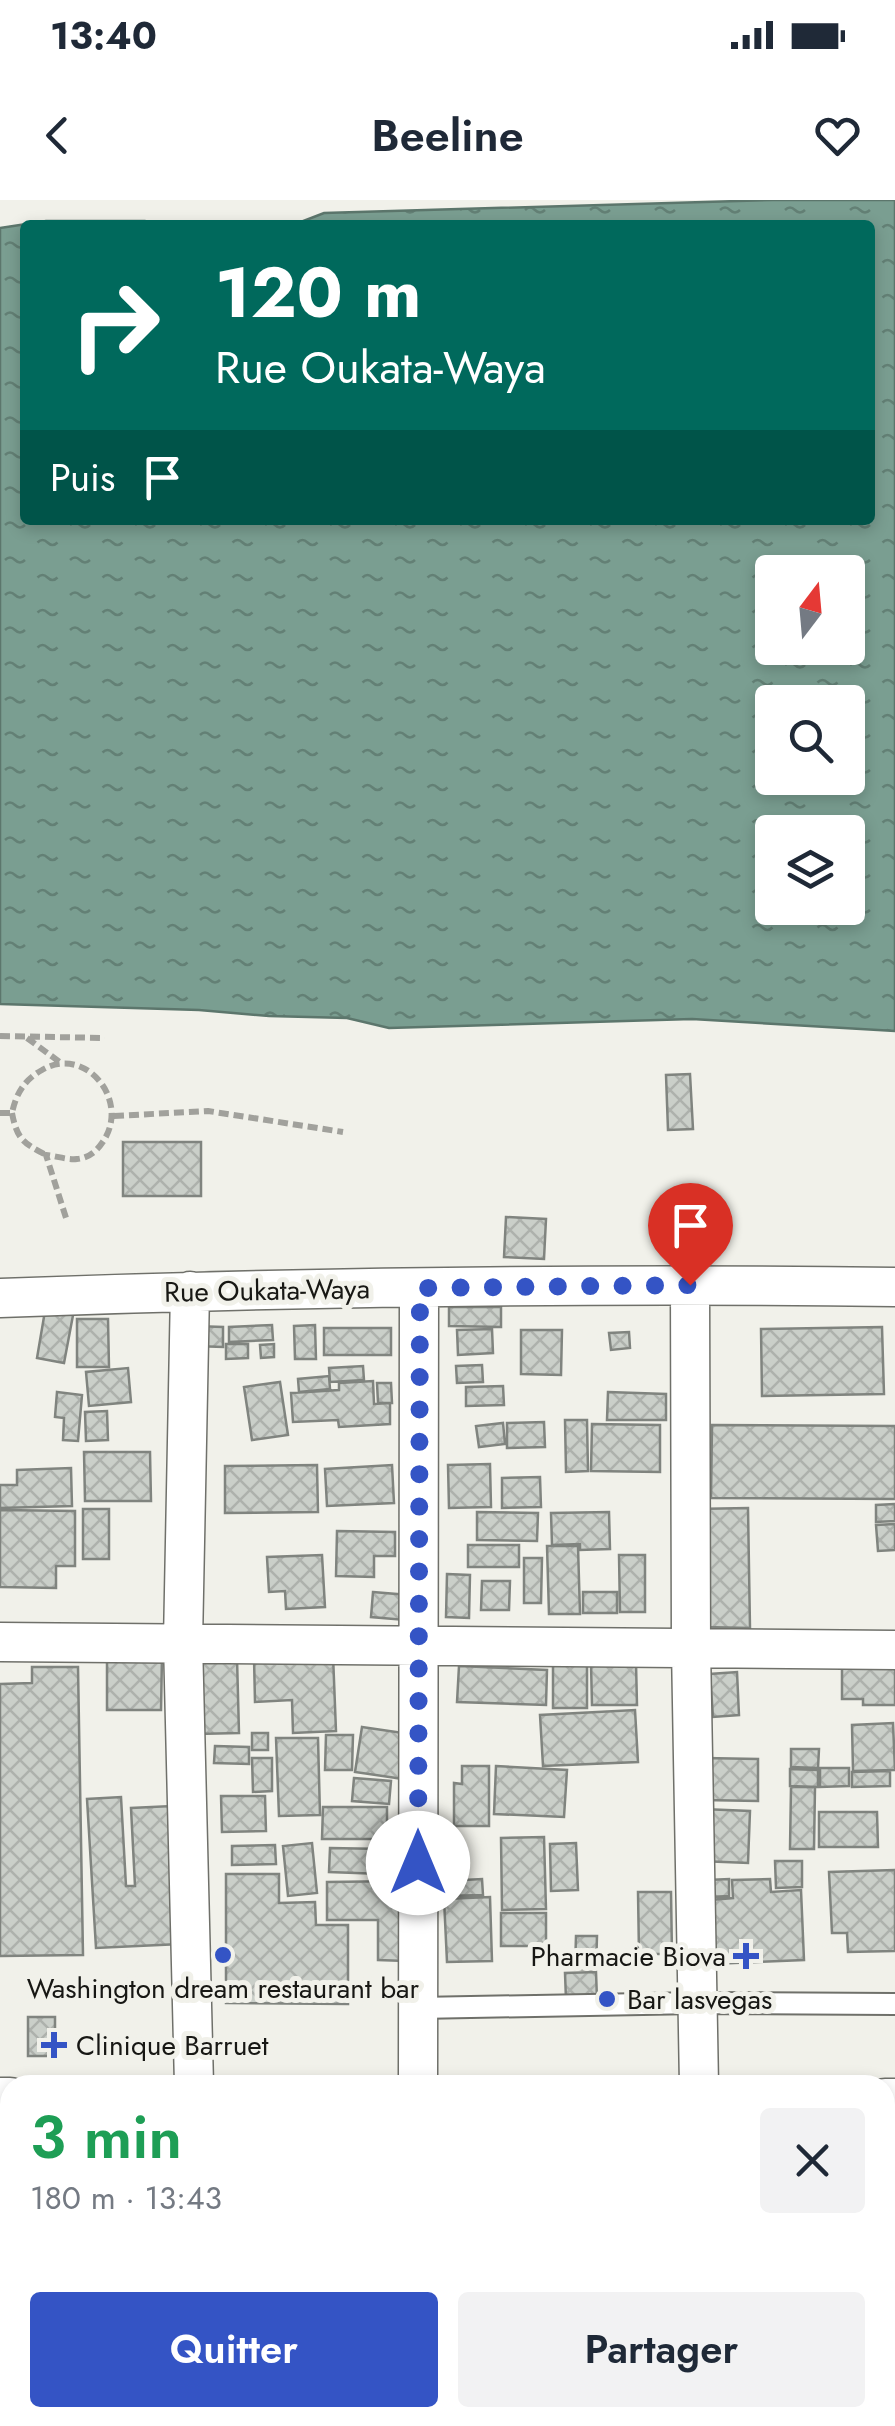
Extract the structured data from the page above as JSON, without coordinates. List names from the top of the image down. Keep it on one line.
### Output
{"streets":{"street":["Rue Oukata-Waya"]},"places":{"other":["Washington dream restaurant bar","Bar lasvegas"],"health":["Pharmacie Biova","Clinique Barruet"]},"north":"top","page":{"status":"13:40","header":"Beeline","turn":["120 m","Rue Oukata-Waya"],"then":"Puis","heading":["3 min","180 m · 13:43"],"buttons":["Quitter","Partager"]}}
